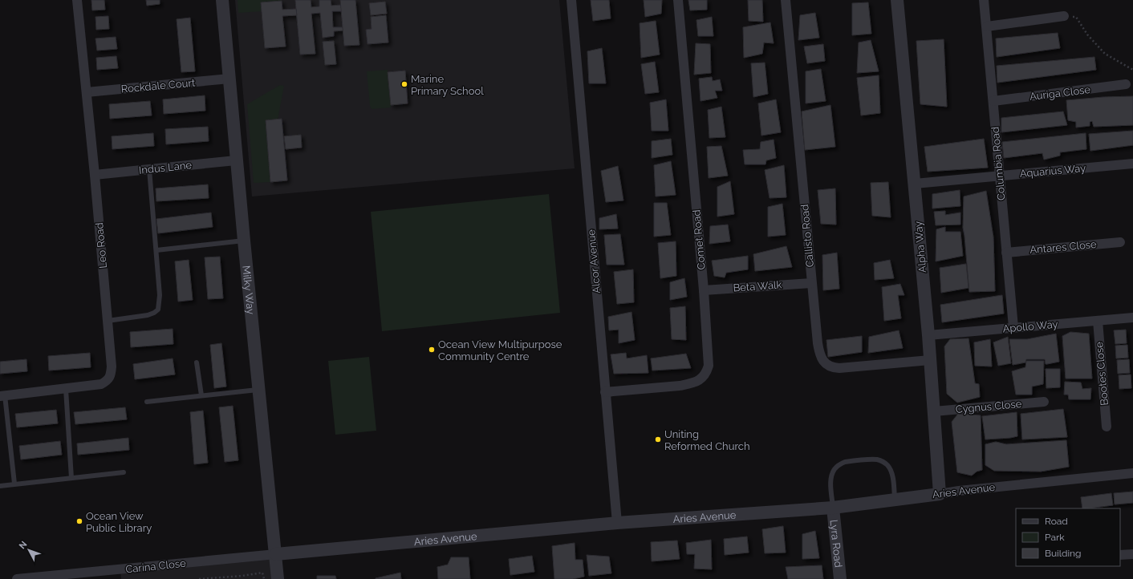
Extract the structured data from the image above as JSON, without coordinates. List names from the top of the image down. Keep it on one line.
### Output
{"streets":{"street":["Rockdale Court","Auriga Close","Columbia Road","Indus Lane","Aquarius Way","Callisto Road","Comet Road","Leo Road","Alpha Way","Antares Close","Alcor Avenue","Beta Walk","Milky Way","Apollo Way","Bootes Close","Cygnus Close","Aries Avenue","Lyra Road","Carina Close"]},"crossings":[["Rockdale Court","Leo Road"],["Rockdale Court","Milky Way"],["Auriga Close","Columbia Road"],["Columbia Road","Aquarius Way"],["Columbia Road","Antares Close"],["Columbia Road","Apollo Way"],["Indus Lane","Leo Road"],["Indus Lane","Milky Way"],["Aquarius Way","Alpha Way"],["Callisto Road","Alpha Way"],["Callisto Road","Beta Walk"],["Comet Road","Alcor Avenue"],["Comet Road","Beta Walk"],["Alpha Way","Apollo Way"],["Alpha Way","Cygnus Close"],["Alpha Way","Aries Avenue"],["Alcor Avenue","Aries Avenue"],["Milky Way","Aries Avenue"],["Milky Way","Carina Close"],["Apollo Way","Bootes Close"],["Aries Avenue","Lyra Road"],["Aries Avenue","Carina Close"]],"places":["Marine Primary School","Ocean View Multipurpose Community Centre","Uniting Reformed Church","Ocean View Public Library"],"legend":["Road","Park","Building"],"north":"top left"}
